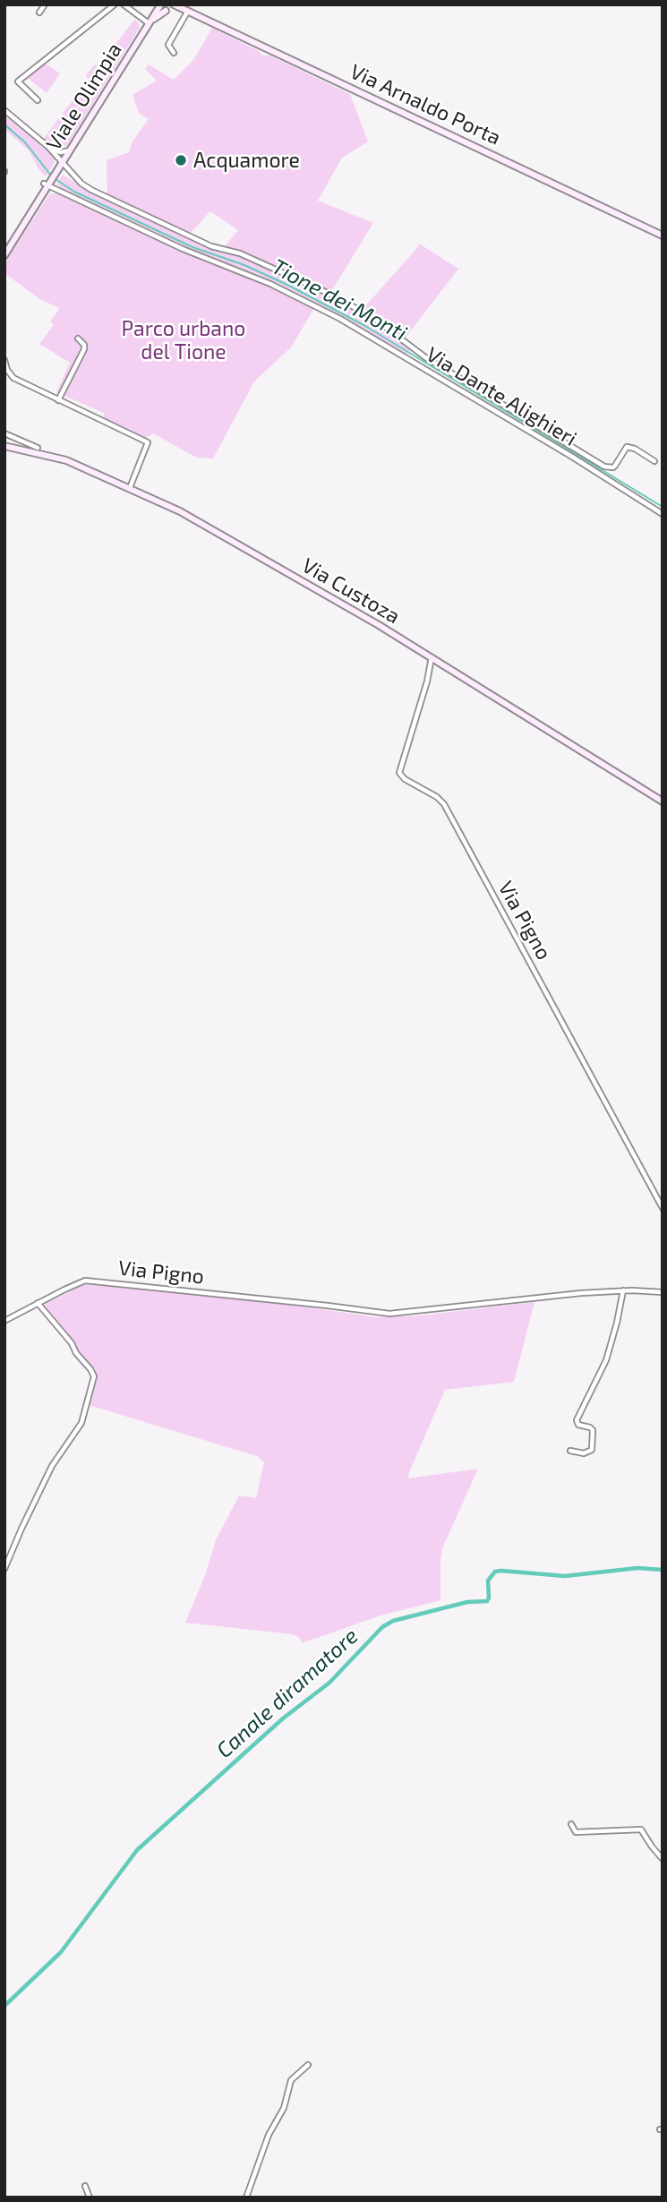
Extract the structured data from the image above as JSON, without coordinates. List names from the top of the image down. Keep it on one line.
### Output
{"streets":{"main road":["Viale Olimpia","Via Arnaldo Porta","Via Custoza"],"street":["Via Dante Alighieri","Via Pigno"]},"crossings":[["Viale Olimpia","Via Arnaldo Porta"],["Viale Olimpia","Via Dante Alighieri"],["Via Custoza","Via Pigno"]],"water":["Tione dei Monti","Canale diramatore"],"parks":["Parco urbano del Tione"],"places":["Acquamore"]}
